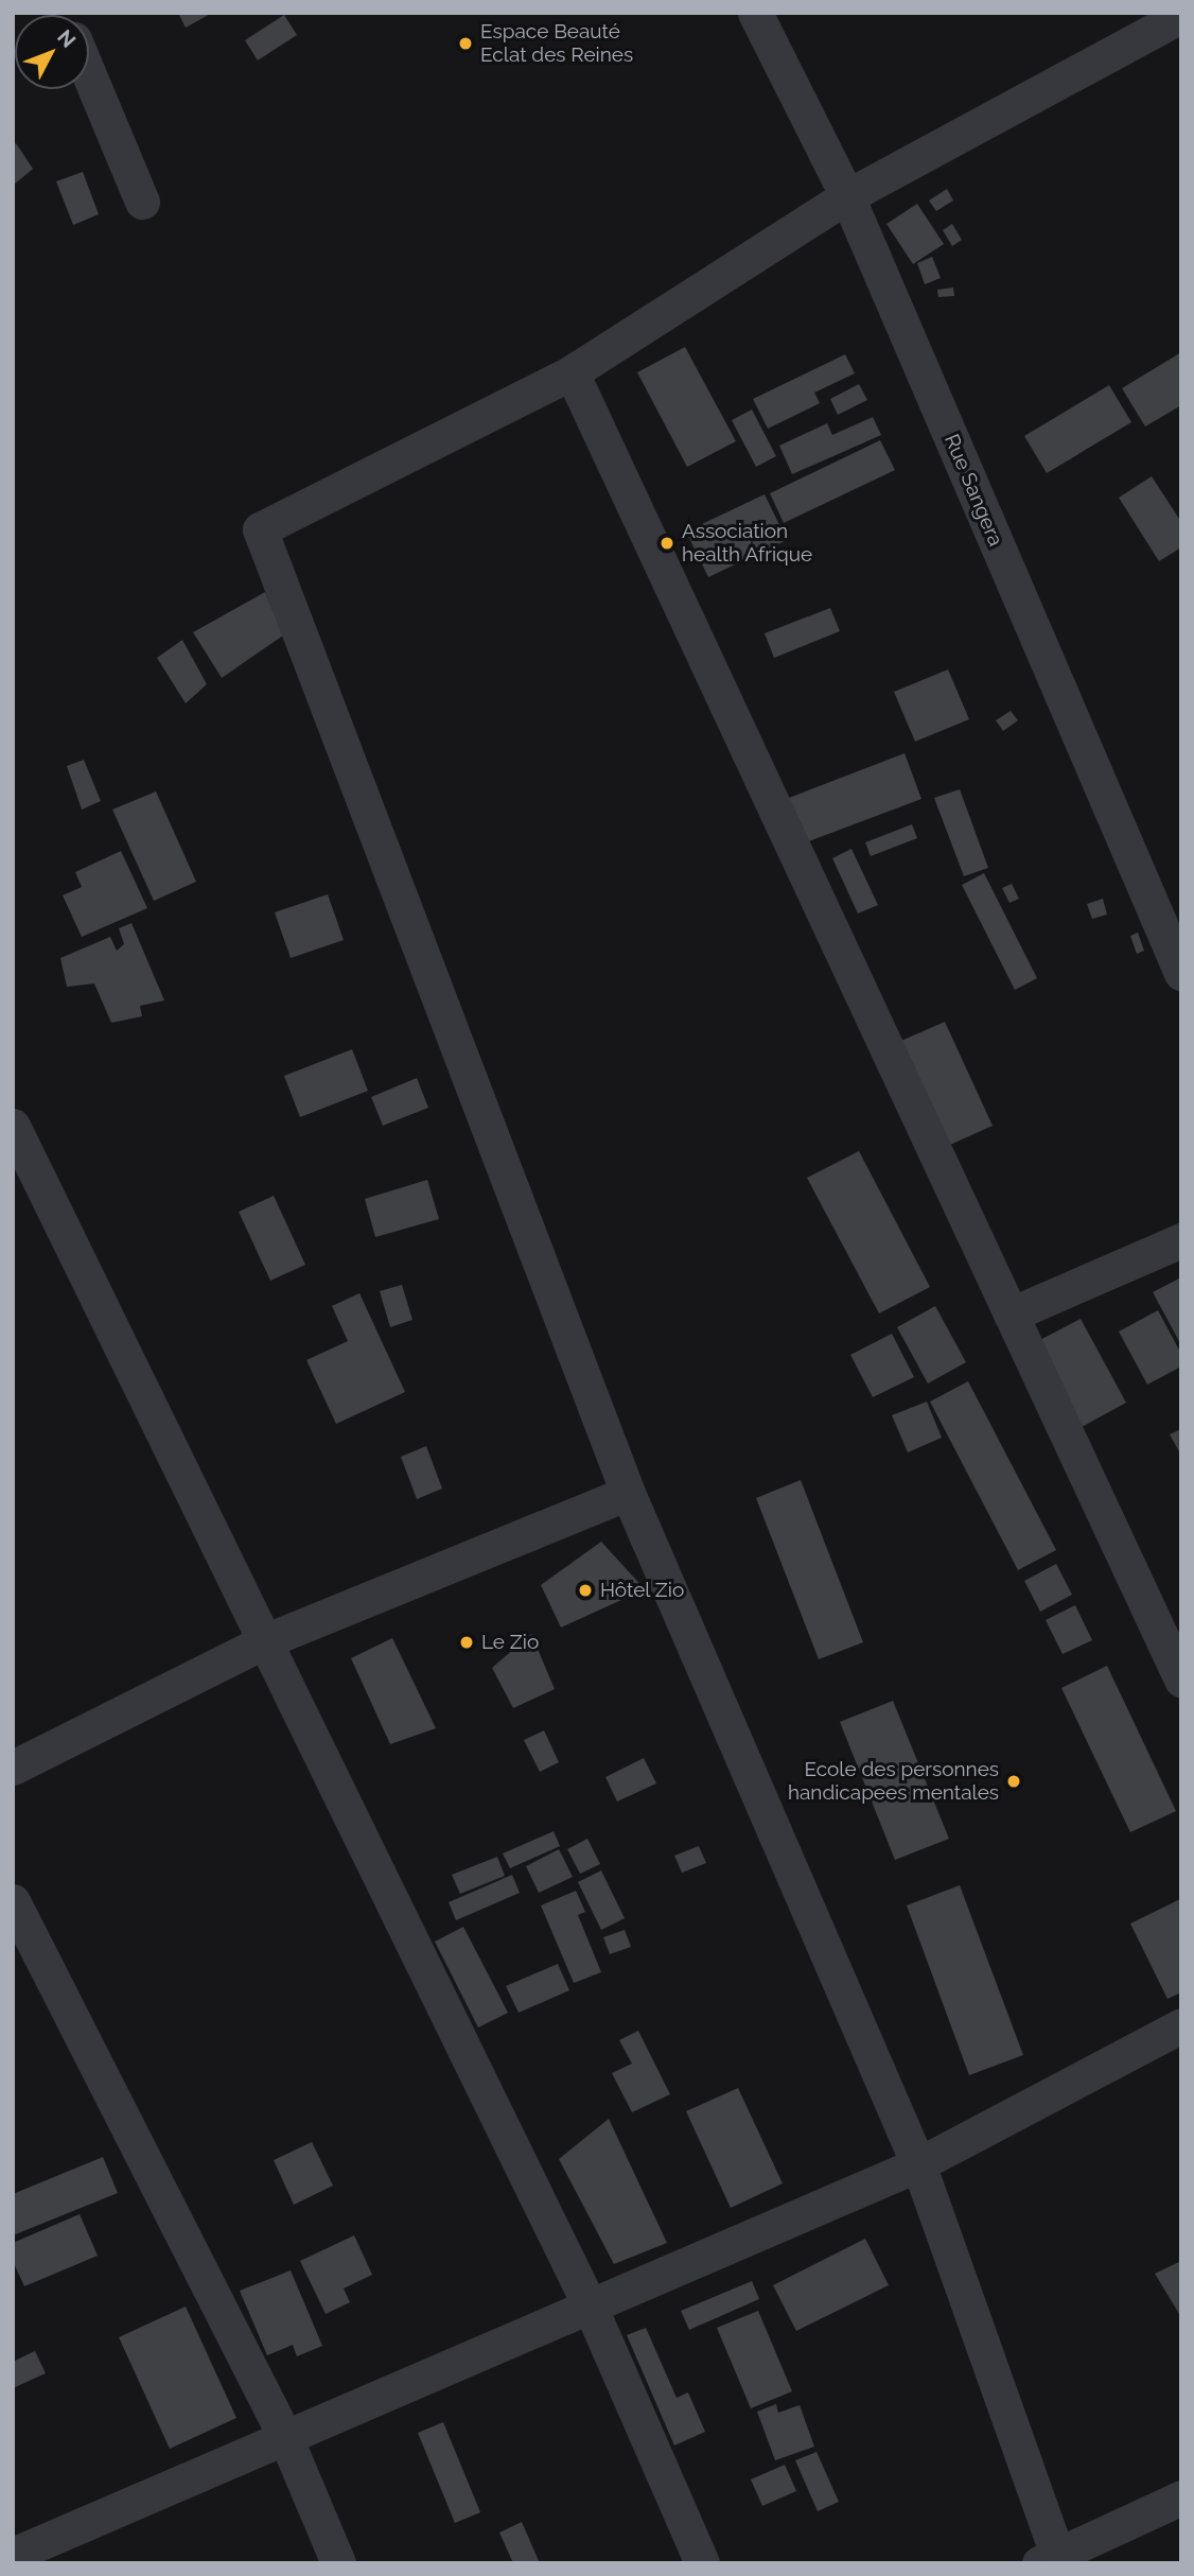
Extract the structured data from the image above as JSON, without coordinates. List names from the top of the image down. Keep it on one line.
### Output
{"streets":{"street":["Rue Sangera"]},"places":["Espace Beauté Eclat des Reines","Association health Afrique","Hôtel Zio","Le Zio","Ecole des personnes handicapees mentales"],"north":"top right"}
